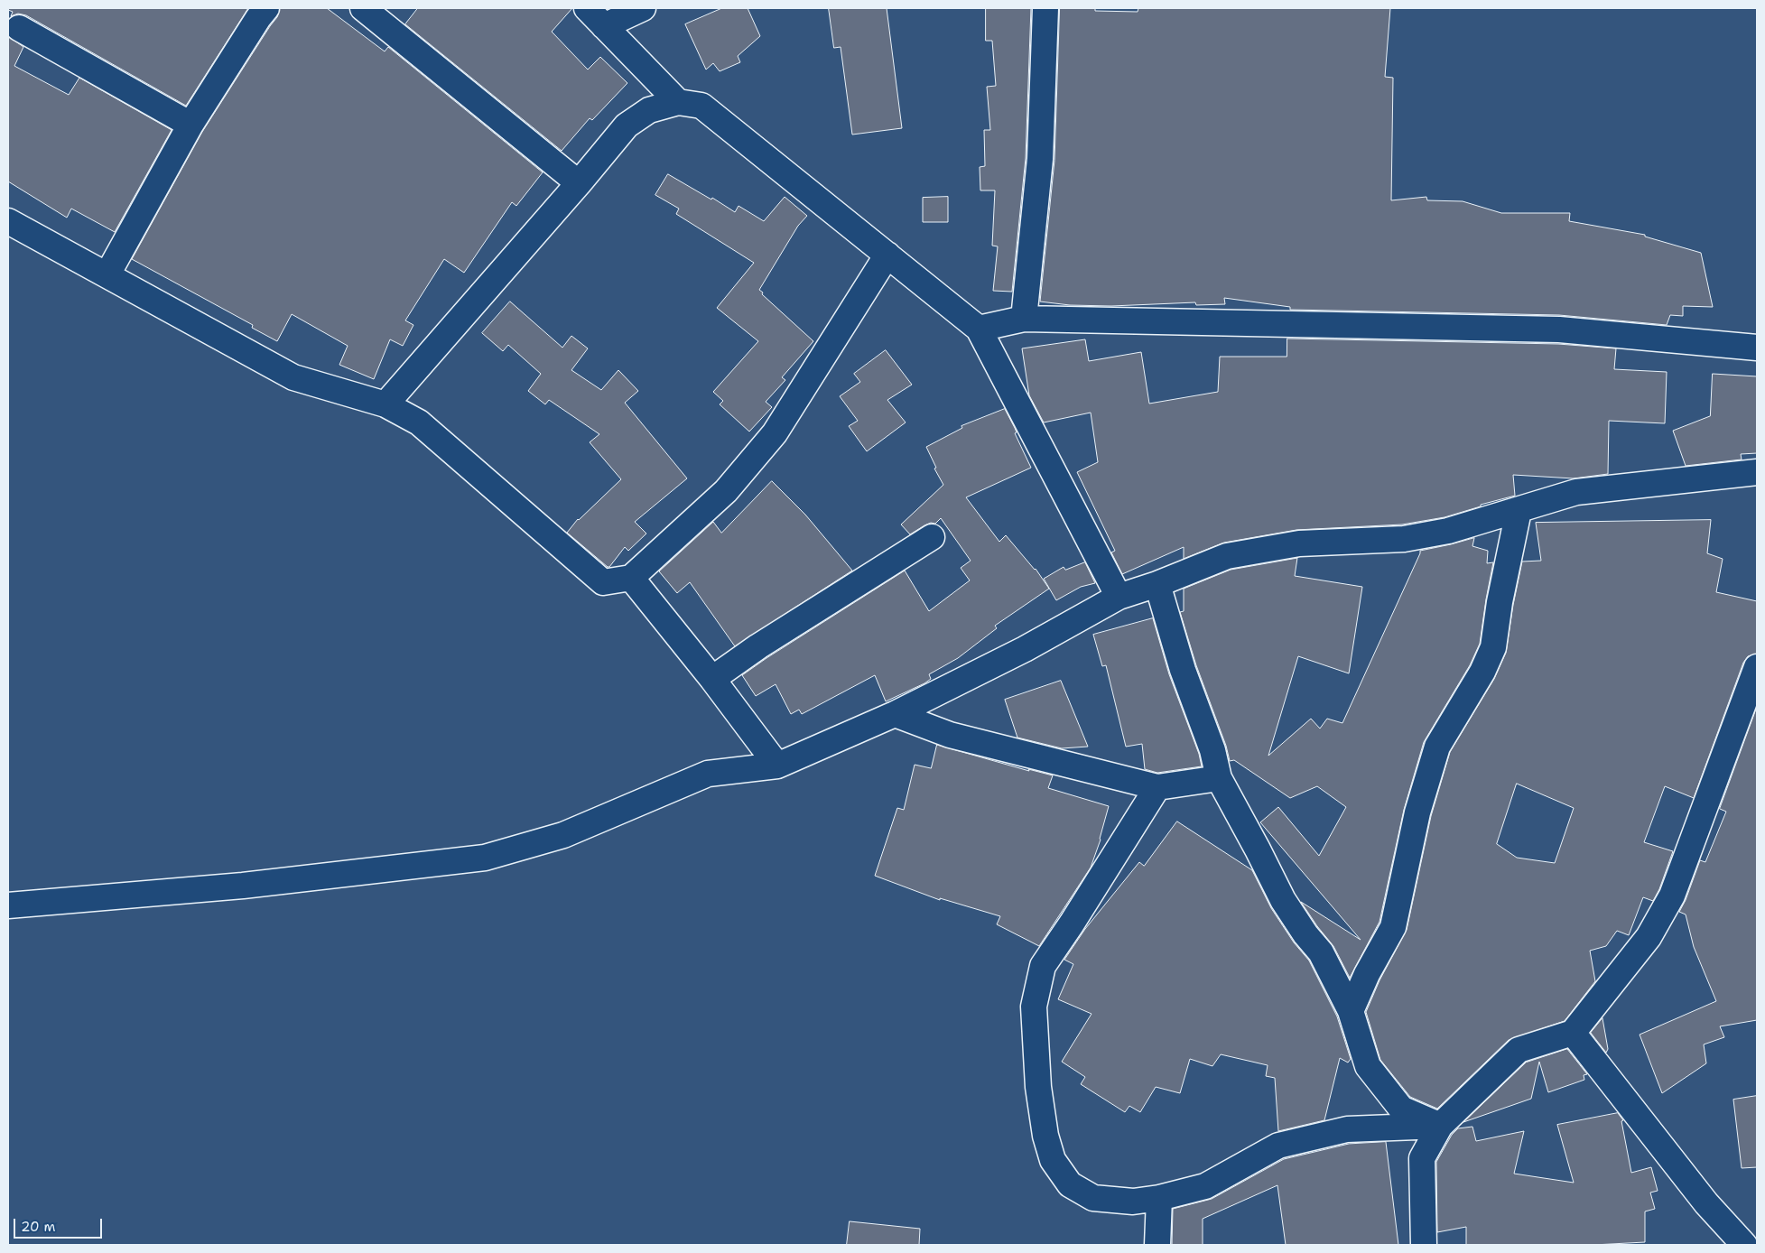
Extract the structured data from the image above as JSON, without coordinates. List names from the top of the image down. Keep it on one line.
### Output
{"scale_bar":"20 m"}
